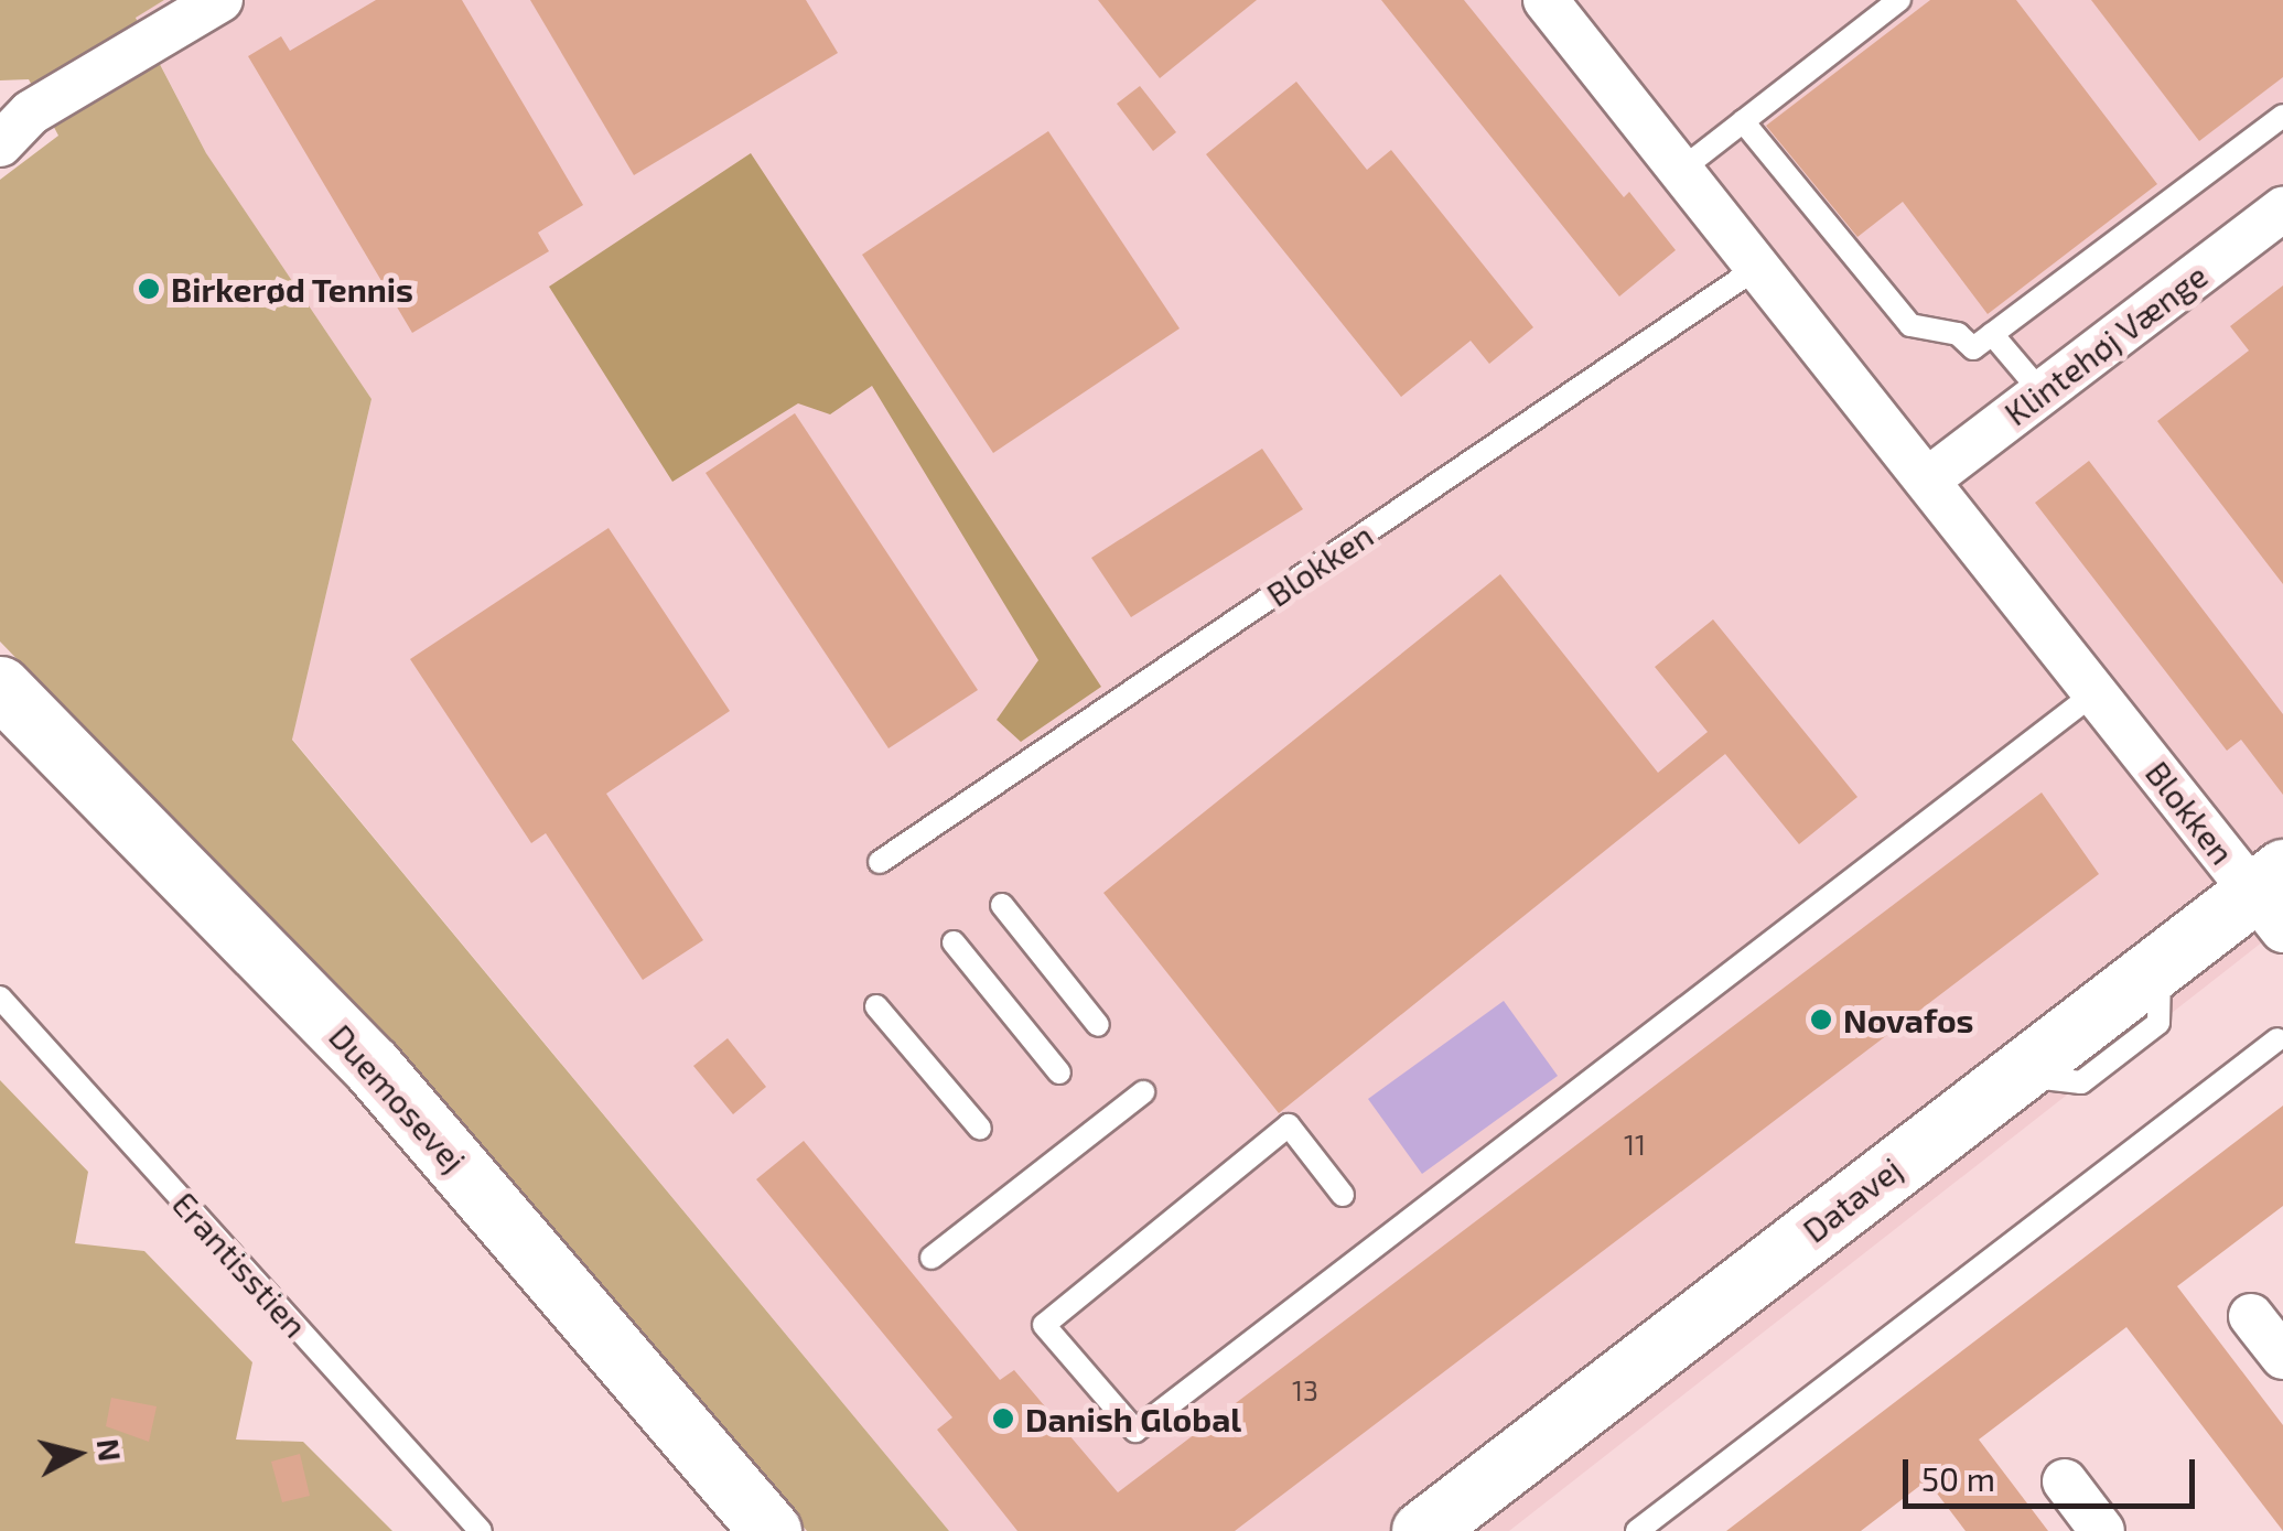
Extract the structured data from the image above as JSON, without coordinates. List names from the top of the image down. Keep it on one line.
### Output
{"streets":{"street":["Klintehøj Vænge","Blokken","Duemosevej","Datavej"],"lane":["Erantisstien"]},"crossings":[["Klintehøj Vænge","Blokken"],["Blokken","Datavej"]],"places":["Birkerød Tennis","Novafos","Danish Global"],"house_numbers":["11","13"],"scale_bar":"50 m","north":"right"}
